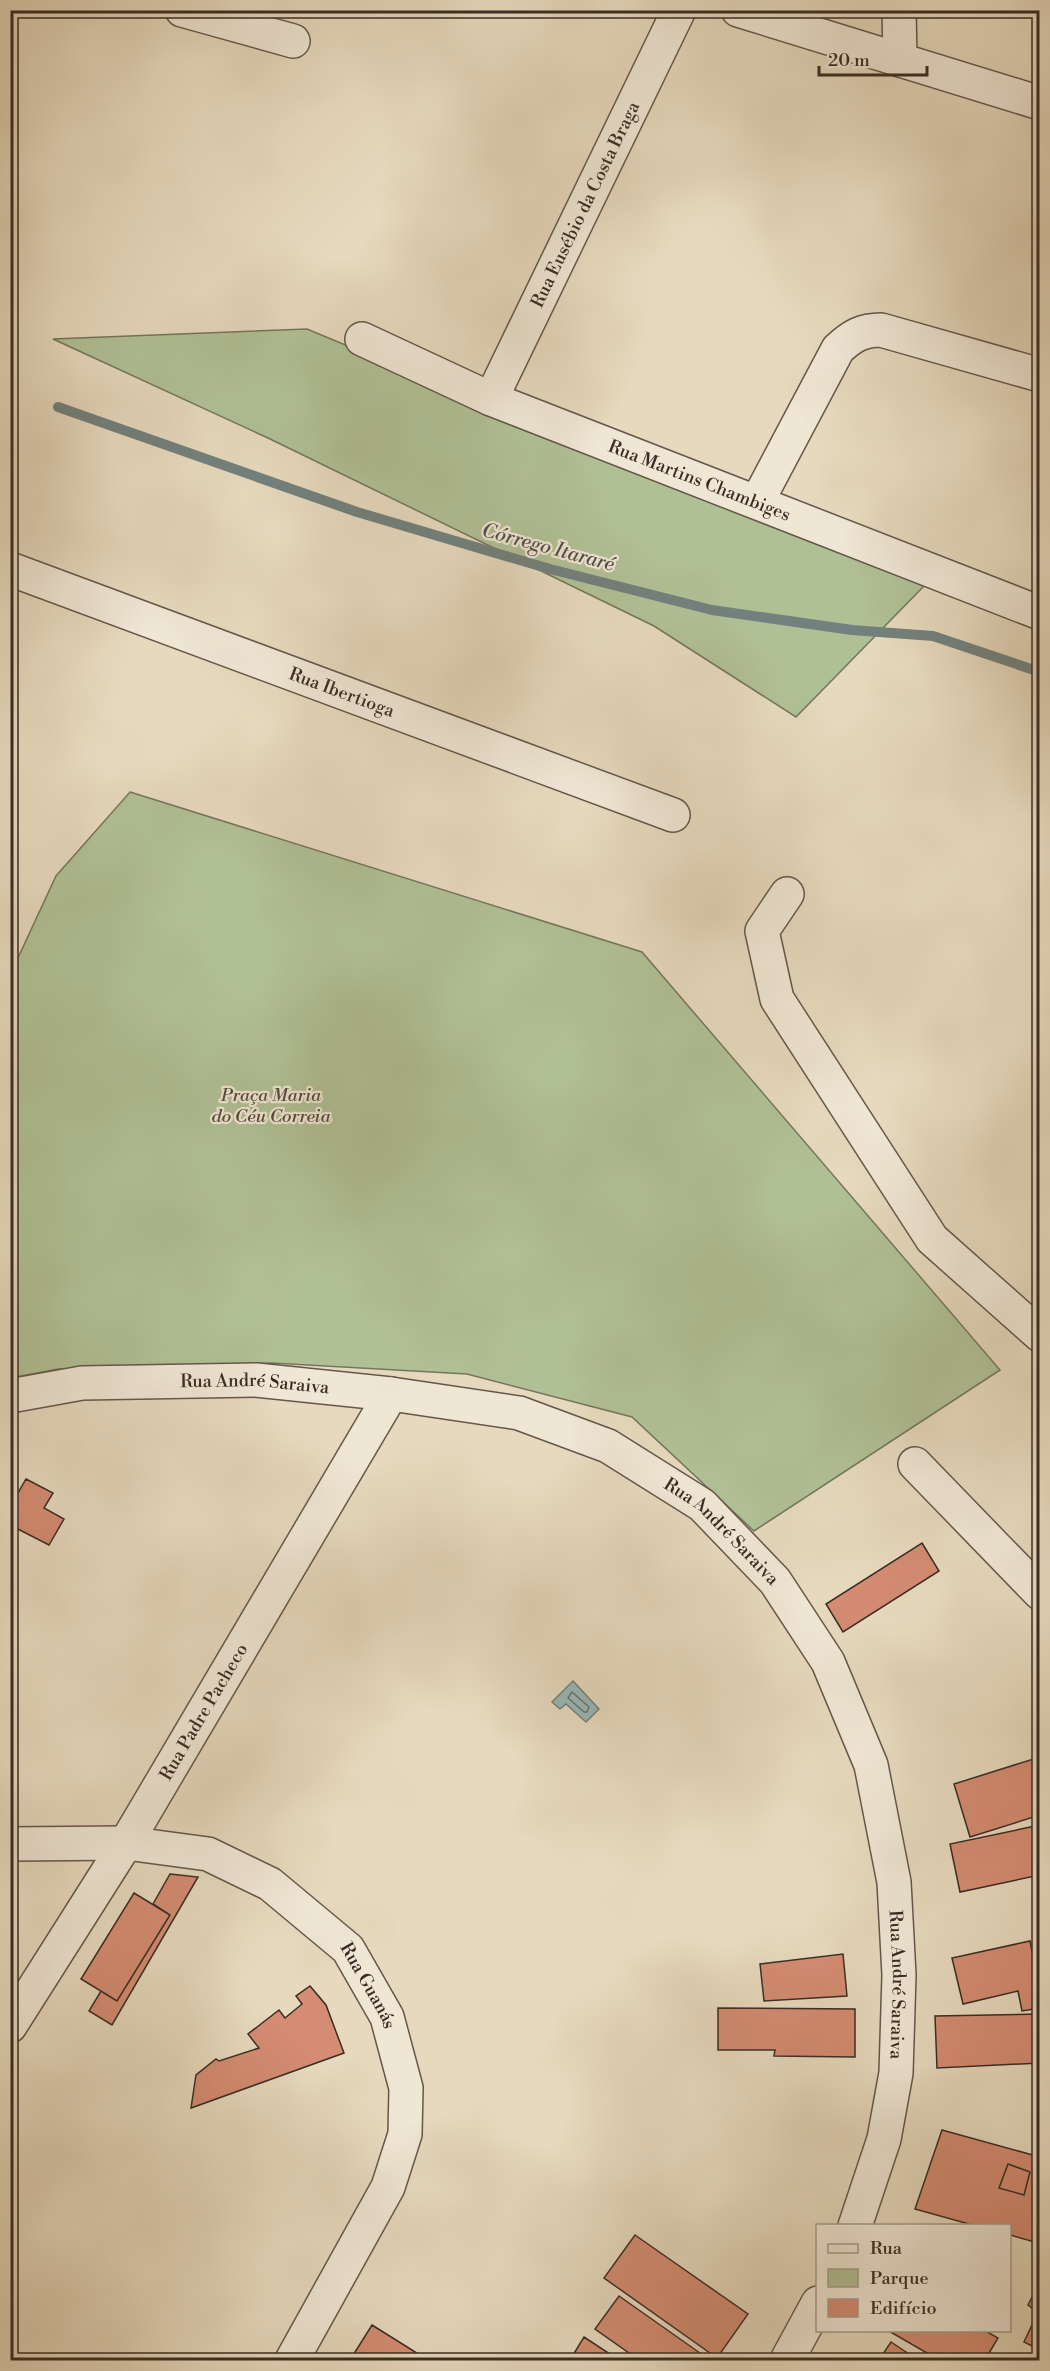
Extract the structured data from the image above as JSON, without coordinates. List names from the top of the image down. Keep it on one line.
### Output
{"streets":{"street":["Rua Eusébio da Costa Braga","Rua Martins Chambiges","Rua Ibertioga","Rua André Saraiva","Rua Padre Pacheco","Rua Guanás"]},"crossings":[["Rua Eusébio da Costa Braga","Rua Martins Chambiges"],["Rua André Saraiva","Rua Padre Pacheco"],["Rua Padre Pacheco","Rua Guanás"]],"water":["Córrego Itararé"],"parks":["Praça Maria do Céu Correia"],"legend":["Rua","Parque","Edifício"],"scale_bar":"20 m"}
